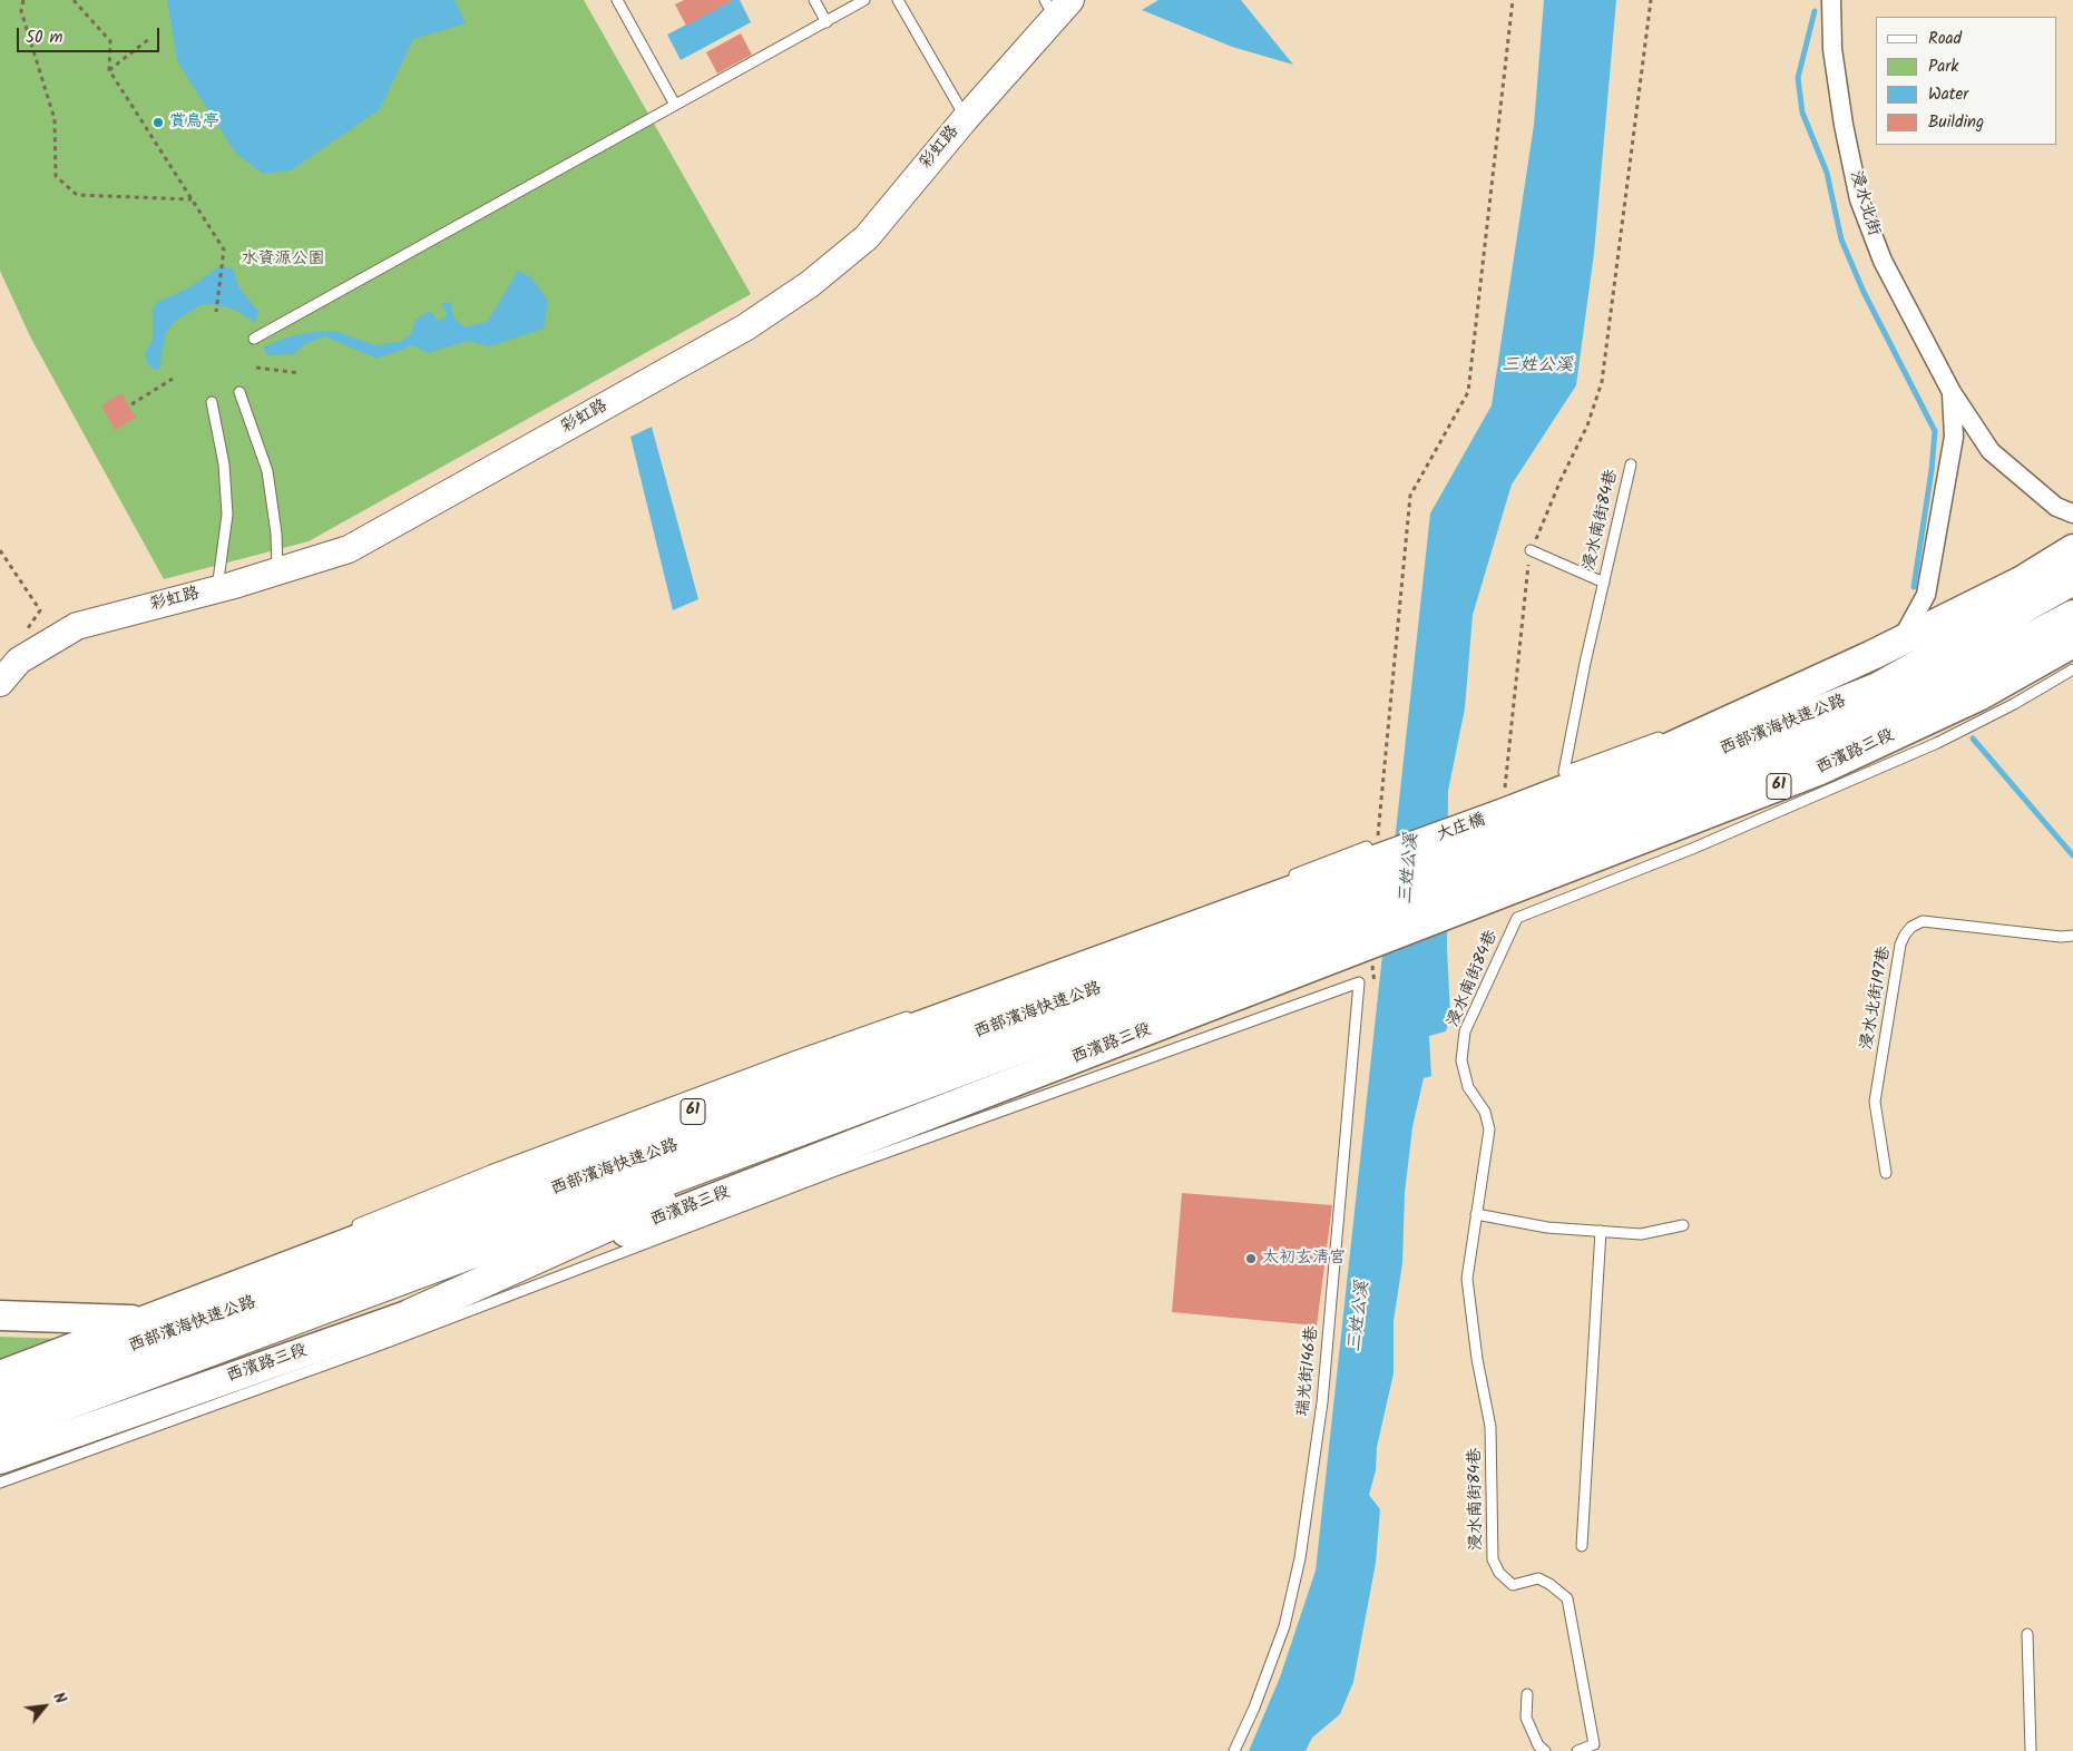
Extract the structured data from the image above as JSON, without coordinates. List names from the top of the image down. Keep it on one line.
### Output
{"streets":{"highway":["西部濱海快速公路","61","大庄橋"],"main road":["西濱路三段"],"street":["彩虹路","浸水北街"],"lane":["浸水南街84巷","浸水北街197巷","瑞光街146巷"]},"crossings":[["浸水北街","61"],["浸水南街84巷","西濱路三段"],["西部濱海快速公路","61"],["西部濱海快速公路","大庄橋"],["西濱路三段","瑞光街146巷"],["61","大庄橋"]],"water":["三姓公溪"],"parks":["水資源公園"],"places":["賞鳥亭","太初玄清宮"],"legend":["Road","Park","Water","Building"],"scale_bar":"50 m","north":"top right"}
